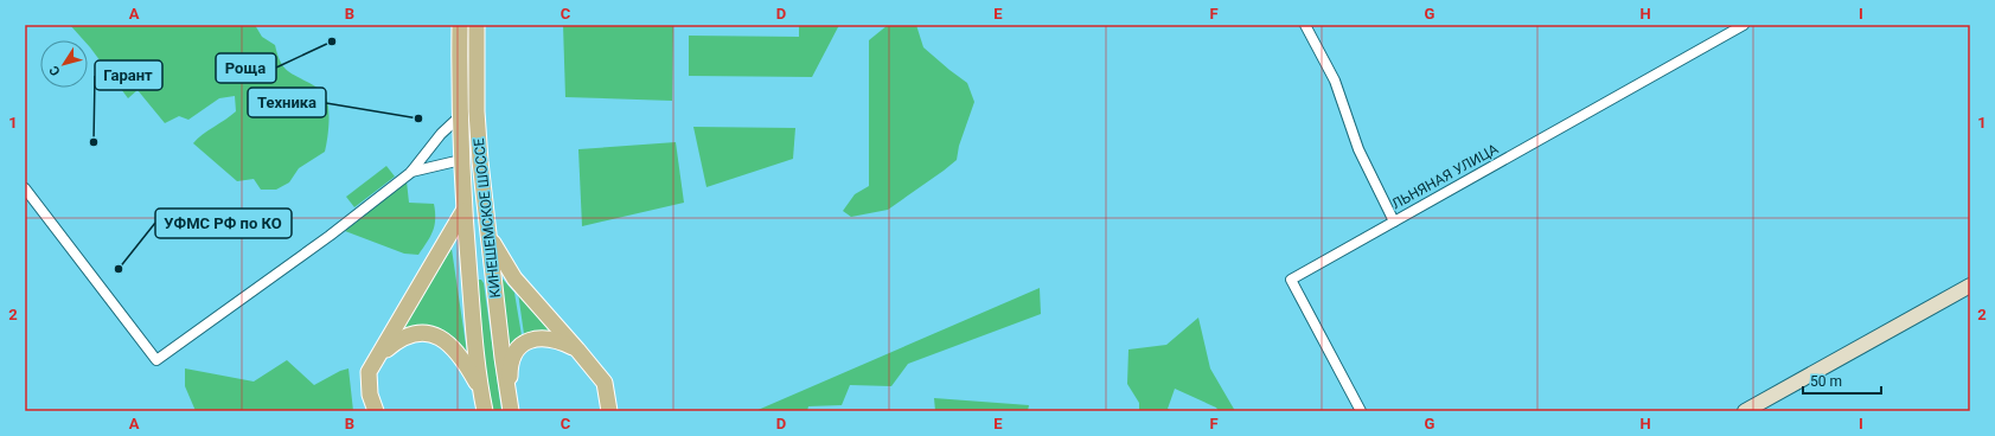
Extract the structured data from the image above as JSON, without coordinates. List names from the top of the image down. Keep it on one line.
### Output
{"streets":{"main road":["КИНЕШЕМСКОЕ ШОССЕ"],"street":["ЛЬНЯНАЯ УЛИЦА"]},"places":["Роща","Техника","Гарант","УФМС РФ по КО"],"scale_bar":"50 m","north":"bottom left","grid":{"columns":["A","B","C","D","E","F","G","H","I"],"rows":["1","2"]}}
